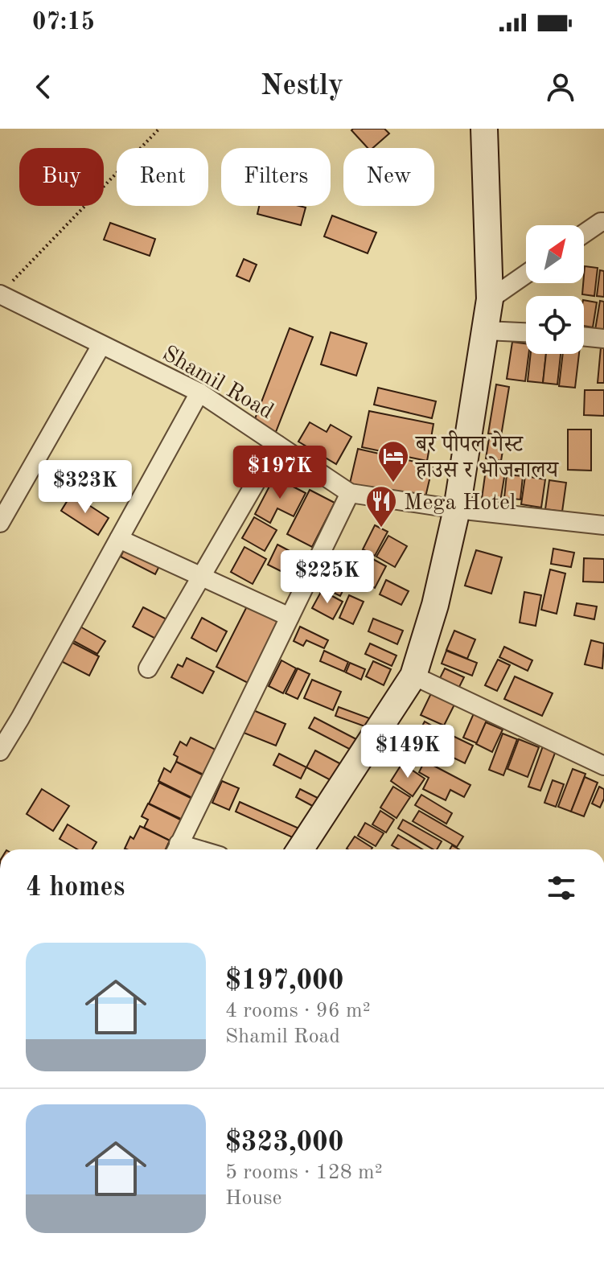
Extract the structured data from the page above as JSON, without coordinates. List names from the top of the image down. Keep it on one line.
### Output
{"streets":{"street":["Shamil Road"]},"places":{"hotel":["बर पीपल गेस्ट हाउस र भोजनालय"],"restaurant":["Mega Hotel"]},"north":"top right","page":{"status":"07:15","header":"Nestly","chip":["Buy","Rent","Filters","New"],"price":["$197K","$323K","$225K","$149K"],"heading":"4 homes","list":[{"name":"$197,000","note":"4 rooms · 96 m² · Shamil Road"},{"name":"$323,000","note":"5 rooms · 128 m² · House"}]}}
